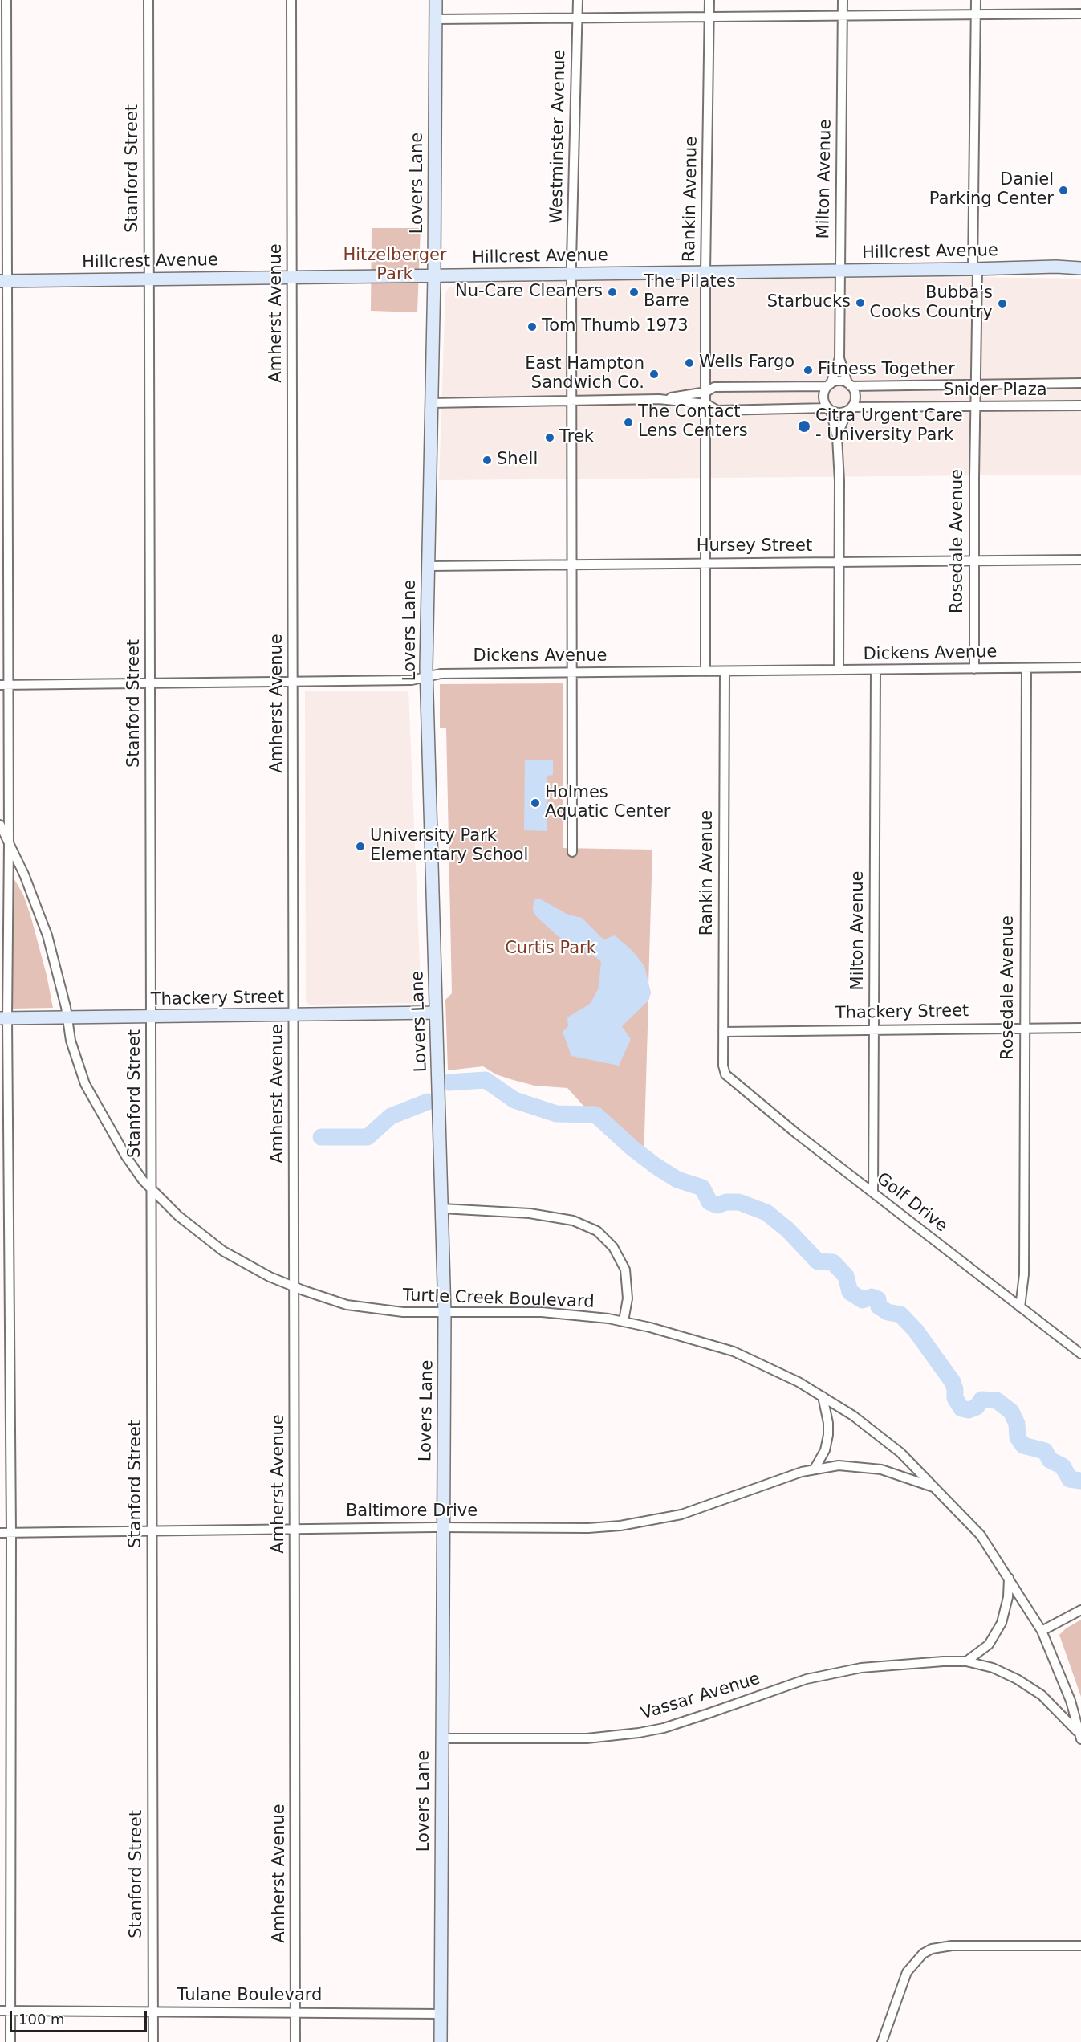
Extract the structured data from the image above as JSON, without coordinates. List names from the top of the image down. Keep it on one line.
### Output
{"streets":{"main road":["Lovers Lane","Hillcrest Avenue","Thackery Street"],"street":["Westminster Avenue","Stanford Street","Milton Avenue","Rankin Avenue","Amherst Avenue","Snider Plaza","Rosedale Avenue","Hursey Street","Dickens Avenue","Golf Drive","Turtle Creek Boulevard","Baltimore Drive","Vassar Avenue","Tulane Boulevard"]},"crossings":[["Westminster Avenue","Hillcrest Avenue"],["Westminster Avenue","Hursey Street"],["Westminster Avenue","Dickens Avenue"],["Stanford Street","Hillcrest Avenue"],["Stanford Street","Dickens Avenue"],["Stanford Street","Thackery Street"],["Stanford Street","Turtle Creek Boulevard"],["Stanford Street","Baltimore Drive"],["Stanford Street","Tulane Boulevard"],["Milton Avenue","Hillcrest Avenue"],["Milton Avenue","Snider Plaza"],["Milton Avenue","Dickens Avenue"],["Milton Avenue","Thackery Street"],["Milton Avenue","Golf Drive"],["Lovers Lane","Hillcrest Avenue"],["Lovers Lane","Hursey Street"],["Lovers Lane","Dickens Avenue"],["Lovers Lane","Thackery Street"],["Lovers Lane","Turtle Creek Boulevard"],["Lovers Lane","Baltimore Drive"],["Lovers Lane","Vassar Avenue"],["Lovers Lane","Tulane Boulevard"],["Rankin Avenue","Hillcrest Avenue"],["Rankin Avenue","Hursey Street"],["Rankin Avenue","Dickens Avenue"],["Rankin Avenue","Thackery Street"],["Rankin Avenue","Golf Drive"],["Hillcrest Avenue","Amherst Avenue"],["Hillcrest Avenue","Rosedale Avenue"],["Amherst Avenue","Dickens Avenue"],["Amherst Avenue","Thackery Street"],["Amherst Avenue","Turtle Creek Boulevard"],["Amherst Avenue","Baltimore Drive"],["Amherst Avenue","Tulane Boulevard"],["Snider Plaza","Rosedale Avenue"],["Rosedale Avenue","Hursey Street"],["Rosedale Avenue","Dickens Avenue"],["Rosedale Avenue","Thackery Street"],["Rosedale Avenue","Golf Drive"],["Thackery Street","Turtle Creek Boulevard"],["Turtle Creek Boulevard","Baltimore Drive"],["Turtle Creek Boulevard","Vassar Avenue"]],"parks":["Hitzelberger Park","Curtis Park"],"places":["Daniel Parking Center","Nu-Care Cleaners","The Pilates Barre","Starbucks","Bubba's Cooks Country","Tom Thumb 1973","Wells Fargo","Fitness Together","East Hampton Sandwich Co.","The Contact Lens Centers","Citra Urgent Care - University Park","Trek","Shell","Holmes Aquatic Center","University Park Elementary School"],"scale_bar":"100 m"}
